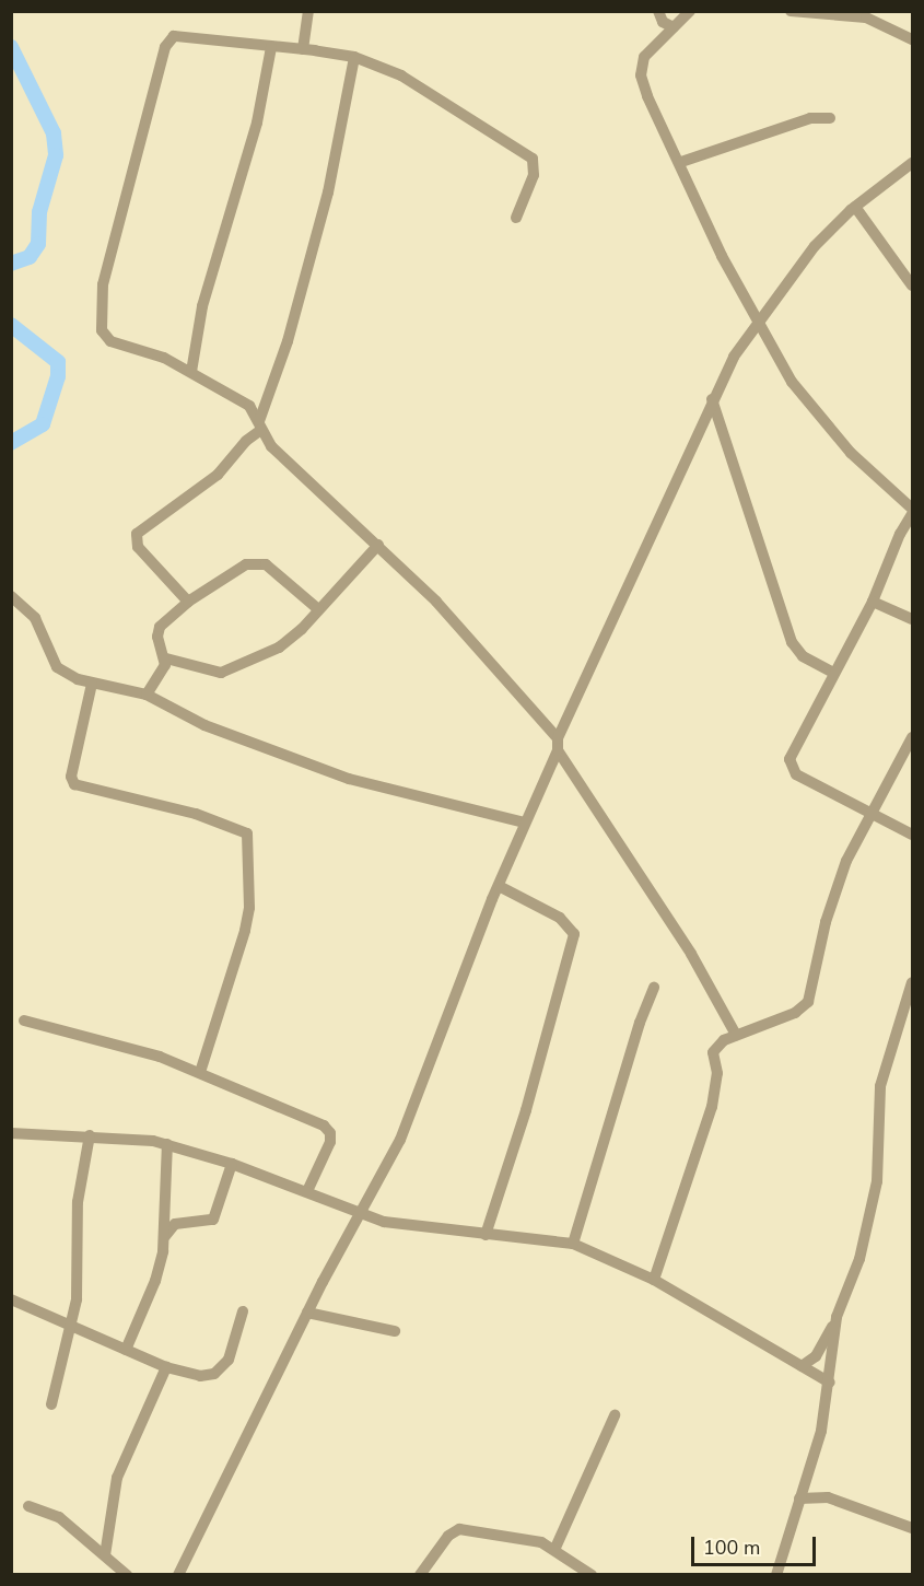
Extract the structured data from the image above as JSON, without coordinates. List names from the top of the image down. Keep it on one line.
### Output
{"scale_bar":"100 m"}
